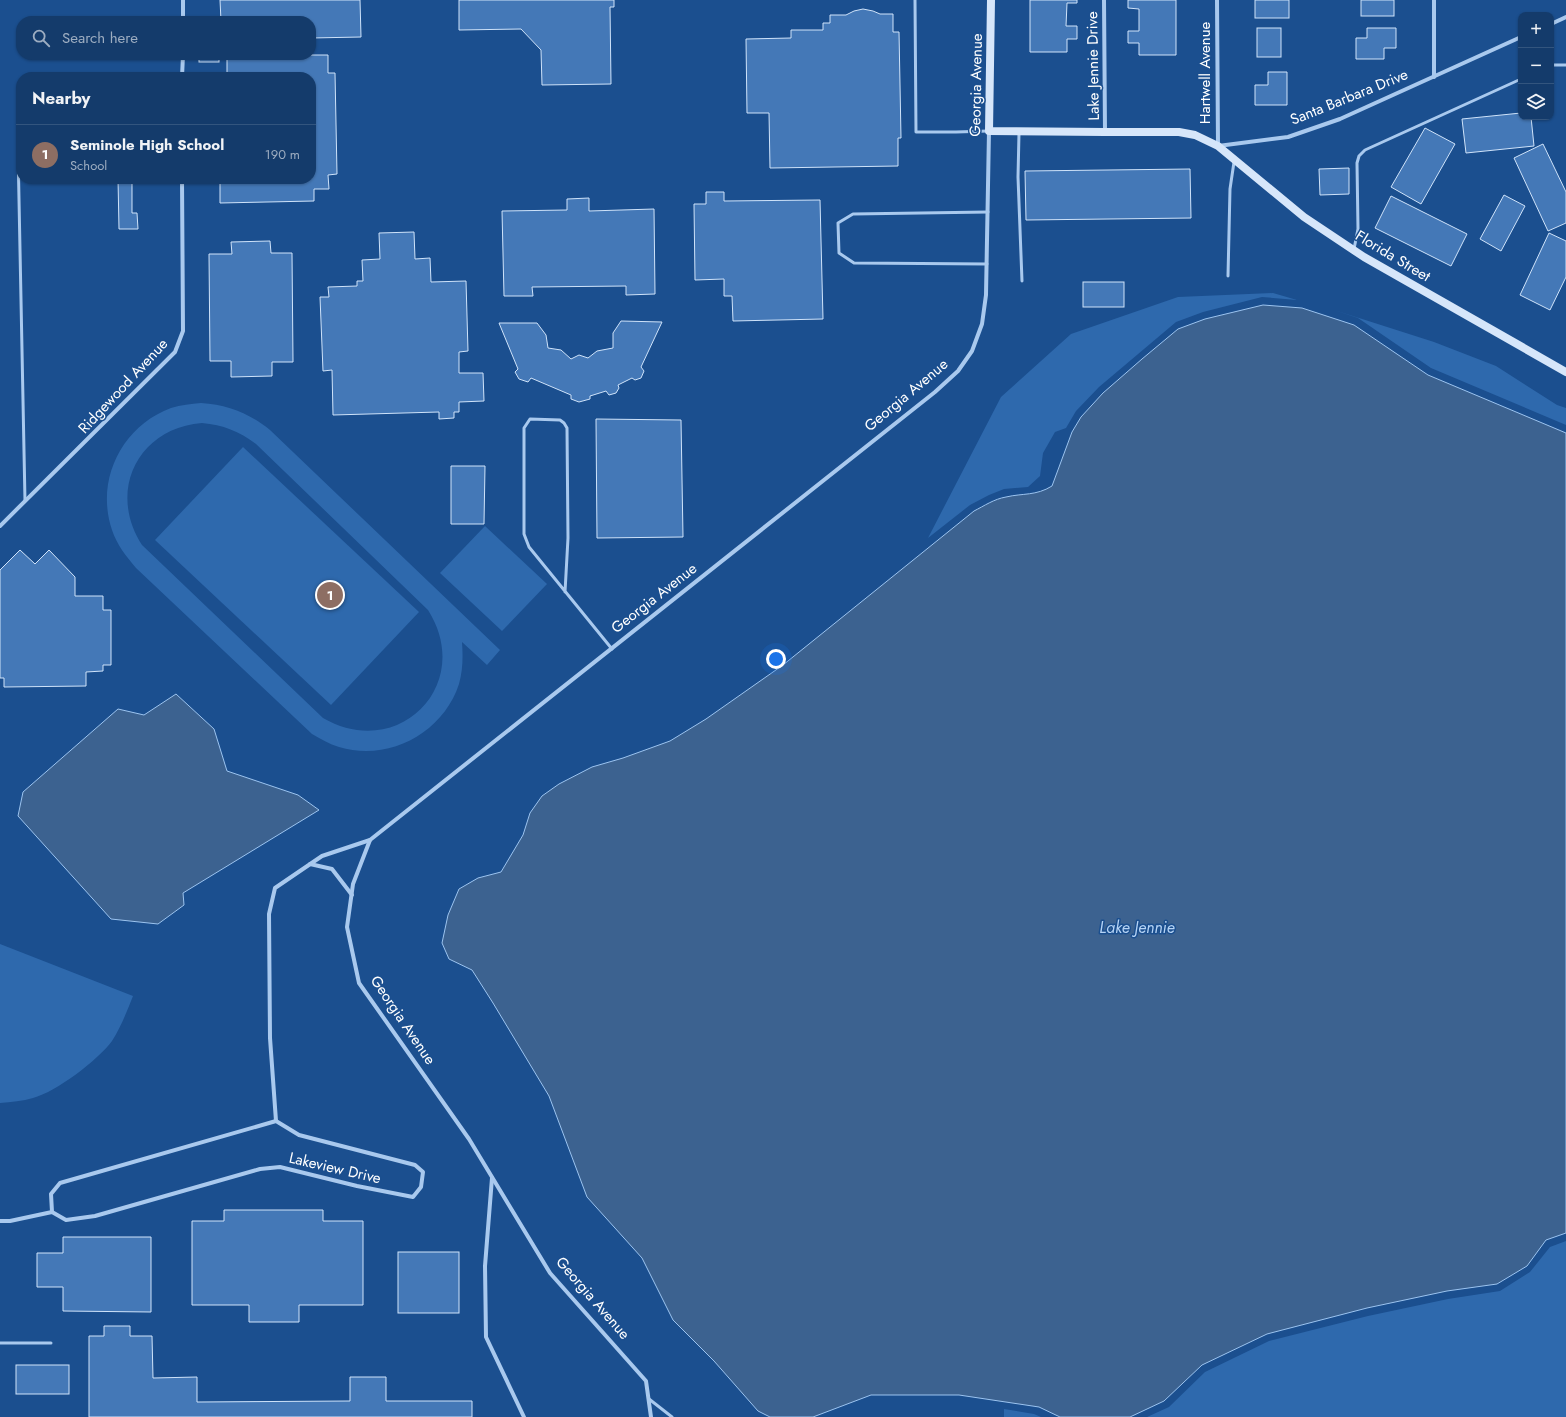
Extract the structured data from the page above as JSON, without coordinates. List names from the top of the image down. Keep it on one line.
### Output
{"streets":{"street":["Lake Jennie Drive","Hartwell Avenue","Georgia Avenue","Santa Barbara Drive","Florida Street","Ridgewood Avenue","Lakeview Drive"]},"crossings":[["Hartwell Avenue","Santa Barbara Drive"],["Hartwell Avenue","Florida Street"],["Santa Barbara Drive","Florida Street"]],"water":["Lake Jennie"],"page":{"map_buttons":["+","−"],"search":"Search here","heading":"Nearby","list":[{"mark":"1","name":"Seminole High School","note":"School","value":"190 m"}],"pins":"1"}}
